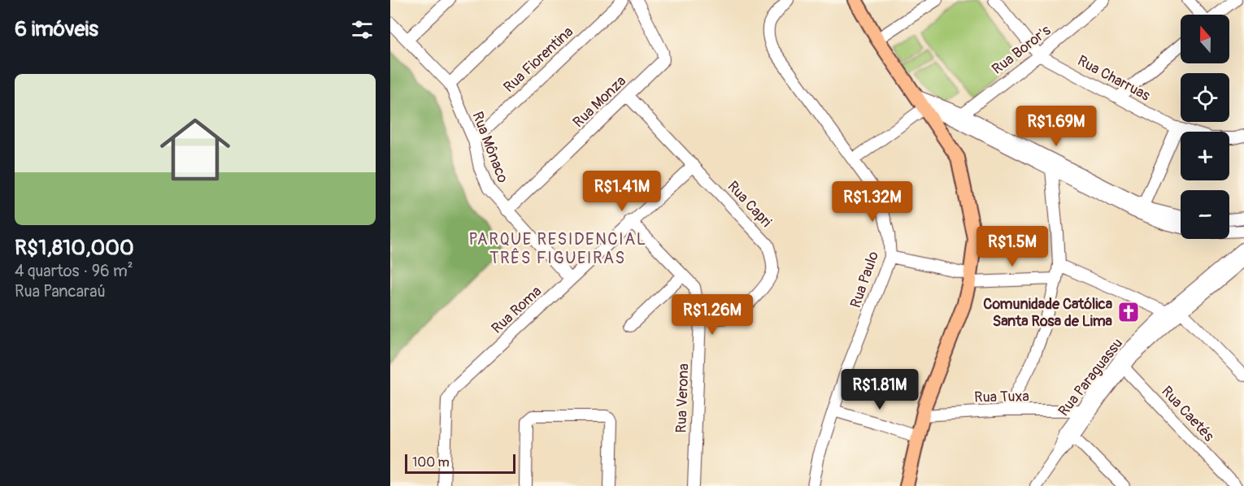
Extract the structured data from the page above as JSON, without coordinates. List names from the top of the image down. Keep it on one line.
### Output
{"streets":{"street":["Rua Boror's","Rua Fiorentina","Rua Charruas","Rua Monza","Rua Mônaco","Rua Capri","Rua Paulo","Rua Roma","Rua Paraguassu","Rua Tuxa","Rua Verona","Rua Caetés"]},"crossings":[["Rua Boror's","Rua Charruas"],["Rua Fiorentina","Rua Mônaco"],["Rua Monza","Rua Mônaco"],["Rua Monza","Rua Capri"],["Rua Mônaco","Rua Roma"],["Rua Capri","Rua Roma"],["Rua Capri","Rua Verona"],["Rua Roma","Rua Verona"],["Rua Paraguassu","Rua Tuxa"],["Rua Paraguassu","Rua Caetés"]],"districts":["PARQUE RESIDENCIAL TRÊS FIGUEIRAS"],"places":{"church":["Comunidade Católica Santa Rosa de Lima"]},"scale_bar":"100 m","north":"top","page":{"heading":"6 imóveis","map_buttons":["+","−"],"list":[{"name":"R$1,810,000","note":"4 quartos · 96 m² · Rua Pancaraú"}],"price":["R$1.69M","R$1.41M","R$1.32M","R$1.5M","R$1.26M","R$1.81M"],"scale":"100 m"}}
